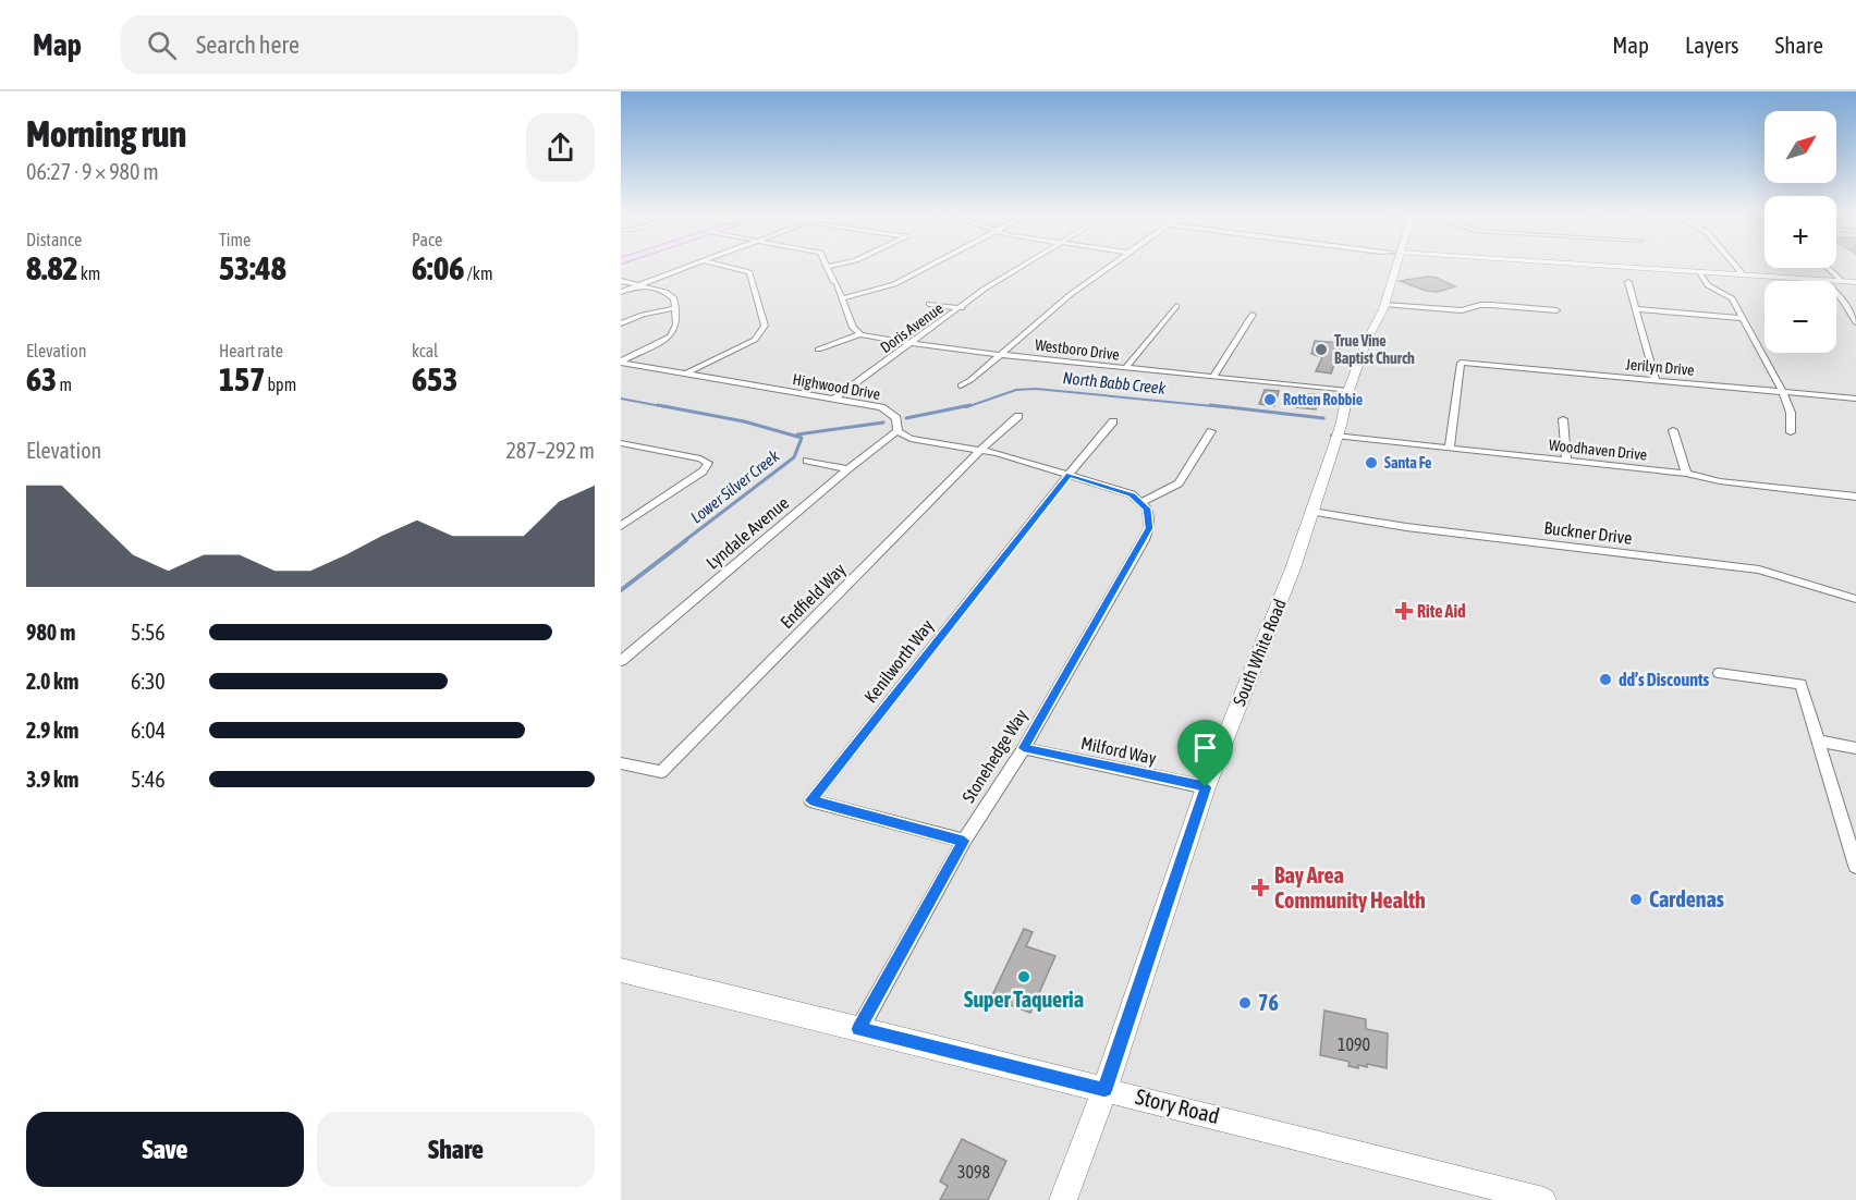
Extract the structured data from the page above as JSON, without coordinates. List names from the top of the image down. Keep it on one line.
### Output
{"streets":{"main road":["South White Road","Story Road"],"street":["Doris Avenue","Westboro Drive","Jerilyn Drive","Highwood Drive","Woodhaven Drive","Lyndale Avenue","Buckner Drive","Endfield Way","Kenilworth Way","Milford Way","Stonehedge Way"]},"crossings":[["Doris Avenue","Westboro Drive"],["Doris Avenue","Highwood Drive"],["Westboro Drive","South White Road"],["Jerilyn Drive","Woodhaven Drive"],["Highwood Drive","Lyndale Avenue"],["Woodhaven Drive","South White Road"],["Buckner Drive","South White Road"],["South White Road","Milford Way"],["South White Road","Story Road"],["Kenilworth Way","Stonehedge Way"],["Milford Way","Stonehedge Way"],["Stonehedge Way","Story Road"]],"water":["North Babb Creek","Lower Silver Creek"],"places":{"other":["True Vine Baptist Church","Rotten Robbie","Santa Fe","dd’s Discounts","Cardenas","Super Taqueria","76"],"health":["Rite Aid","Bay Area Community Health"]},"house_numbers":["1090","3098"],"north":"top right","page":{"header":"Map","search":"Search here","nav":["Map","Layers","Share"],"heading":["Morning run","06:27 · 9 × 980 m"],"map_buttons":["+","−"],"stats":[["Distance","8.82 km"],["Time","53:48"],["Pace","6:06 /km"],["Elevation","63 m"],["Heart rate","157 bpm"],["kcal","653"]],"chart":["Elevation","287–292 m"],"list":[{"name":"980 m","note":"5:56"},{"name":"2.0 km","note":"6:30"},{"name":"2.9 km","note":"6:04"},{"name":"3.9 km","note":"5:46"}],"buttons":["Save","Share"]}}
